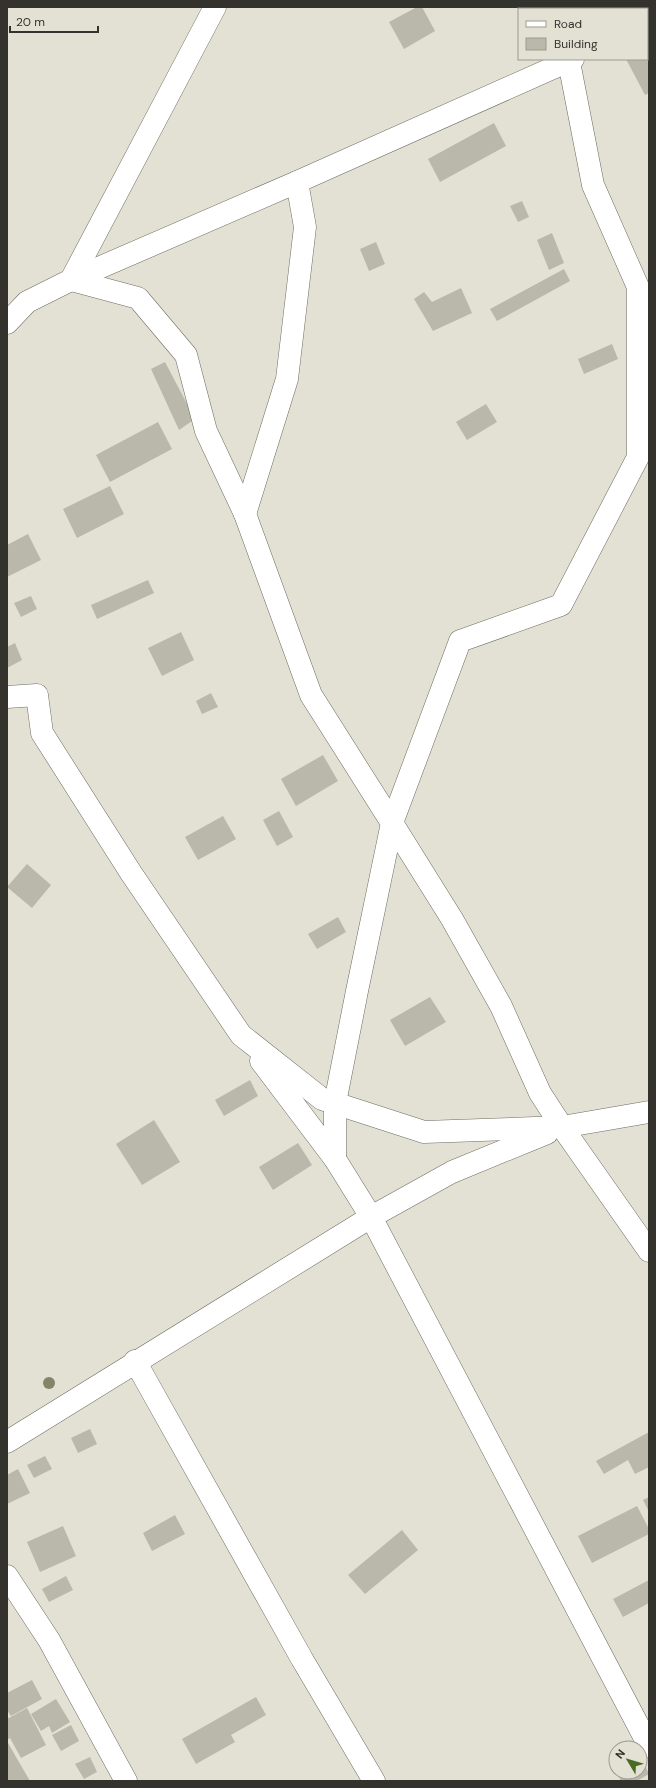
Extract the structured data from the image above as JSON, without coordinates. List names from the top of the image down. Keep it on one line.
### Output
{"legend":["Road","Building"],"scale_bar":"20 m","north":"top left"}
